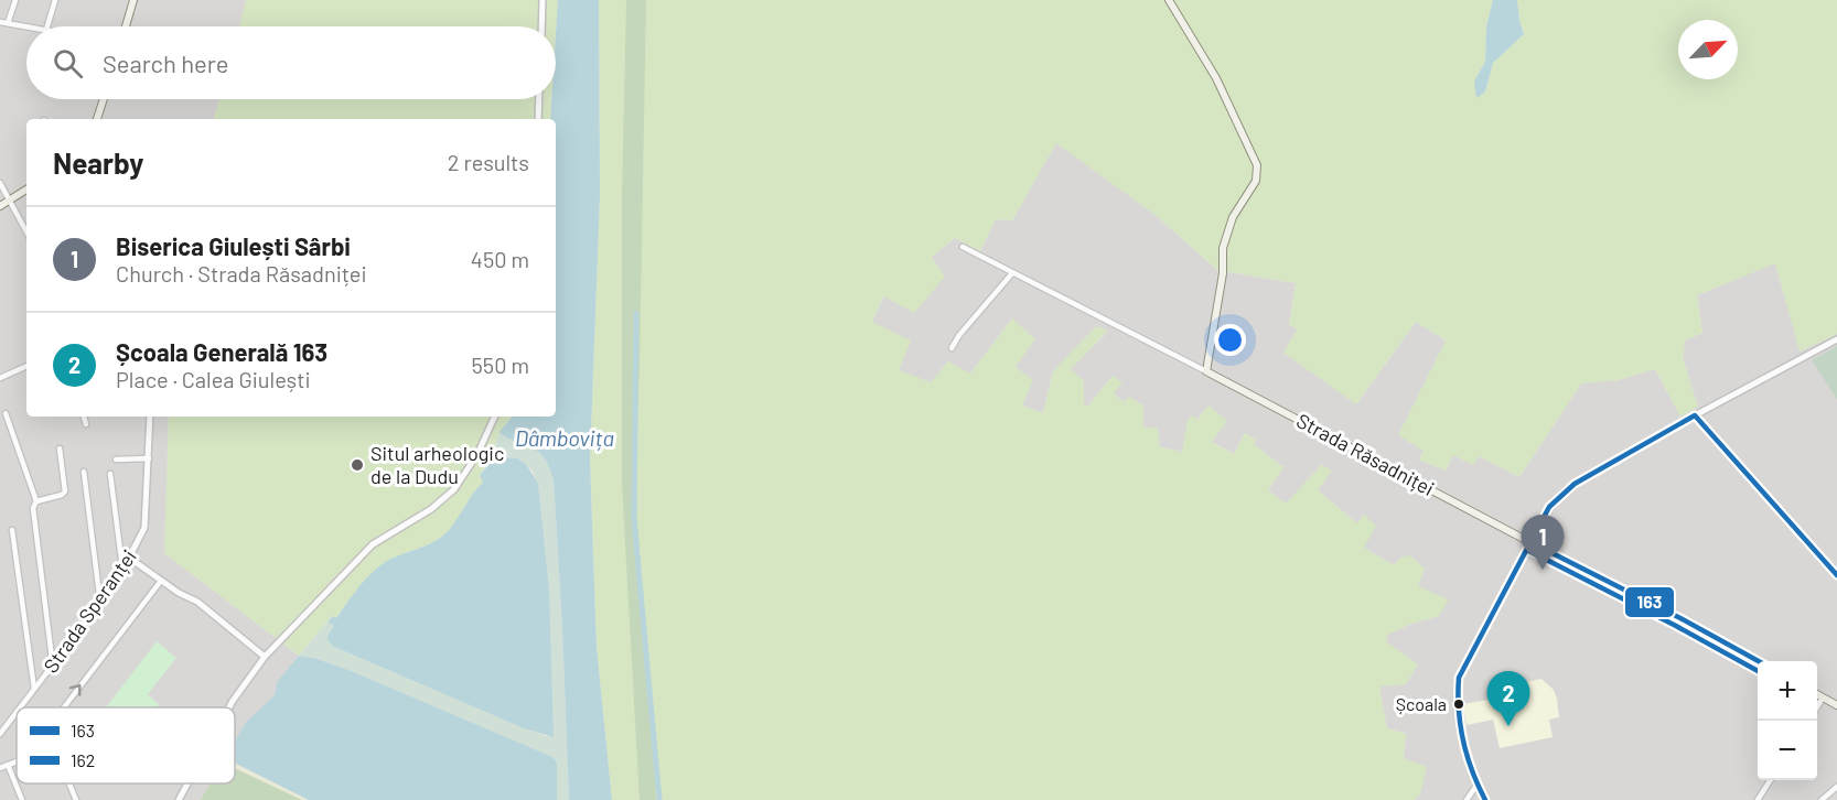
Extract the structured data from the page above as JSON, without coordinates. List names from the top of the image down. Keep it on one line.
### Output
{"streets":{"main road":["Strada Răsadniței"],"street":["Strada Speranței"]},"water":["Dâmbovița"],"places":["Situl arheologic de la Dudu","Școala"],"lines":["transit line 163","transit line 162"],"legend":["163","162"],"north":"top right","page":{"search":"Search here","heading":["Nearby","2 results"],"list":[{"mark":"1","name":"Biserica Giulești Sârbi","note":"Church · Strada Răsadniței","value":"450 m"},{"mark":"2","name":"Școala Generală 163","note":"Place · Calea Giulești","value":"550 m"}],"pins":["1","2"],"map_buttons":["+","−"]}}
